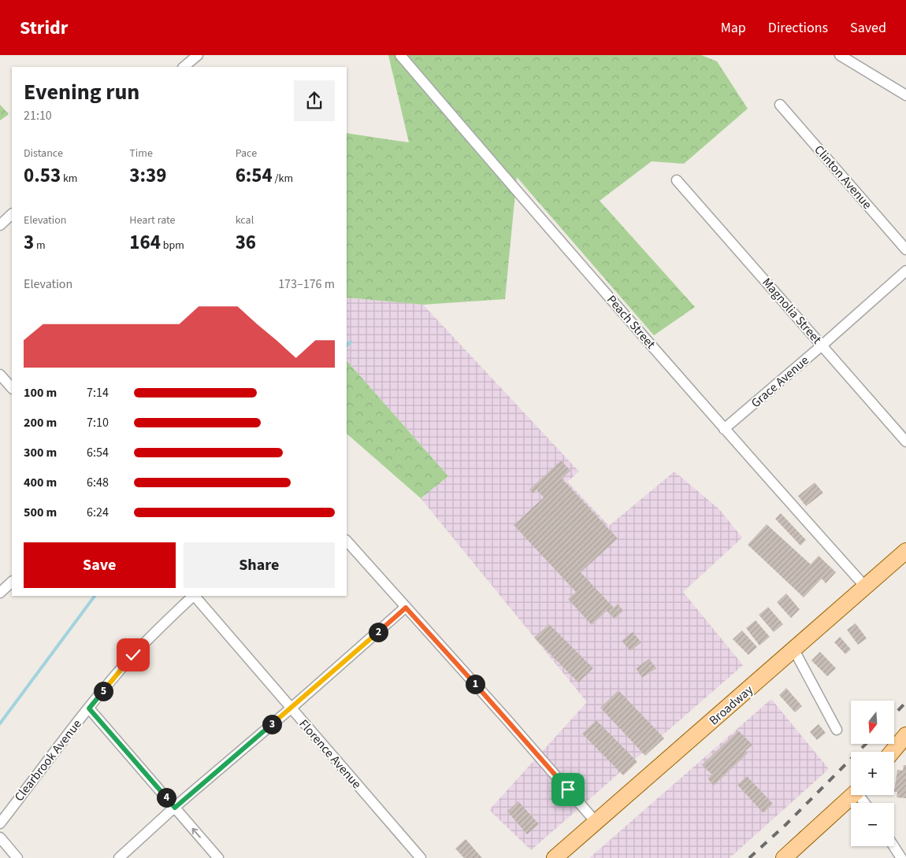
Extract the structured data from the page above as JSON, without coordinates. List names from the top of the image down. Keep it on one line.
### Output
{"streets":{"main road":["Broadway"],"street":["Clinton Avenue","Magnolia Street","Peach Street","Grace Avenue","Florence Avenue","Clearbrook Avenue"]},"crossings":[["Magnolia Street","Grace Avenue"],["Peach Street","Grace Avenue"],["Peach Street","Broadway"]],"north":"bottom","page":{"header":"Stridr","nav":["Map","Directions","Saved"],"heading":["Evening run","21:10"],"stats":[["Distance","0.53 km"],["Time","3:39"],["Pace","6:54 /km"],["Elevation","3 m"],["Heart rate","164 bpm"],["kcal","36"]],"chart":["Elevation","173–176 m"],"list":[{"name":"100 m","note":"7:14"},{"name":"200 m","note":"7:10"},{"name":"300 m","note":"6:54"},{"name":"400 m","note":"6:48"},{"name":"500 m","note":"6:24"}],"buttons":["Save","Share"],"pins":["2","1","5","3","4"],"map_buttons":["+","−"]}}
